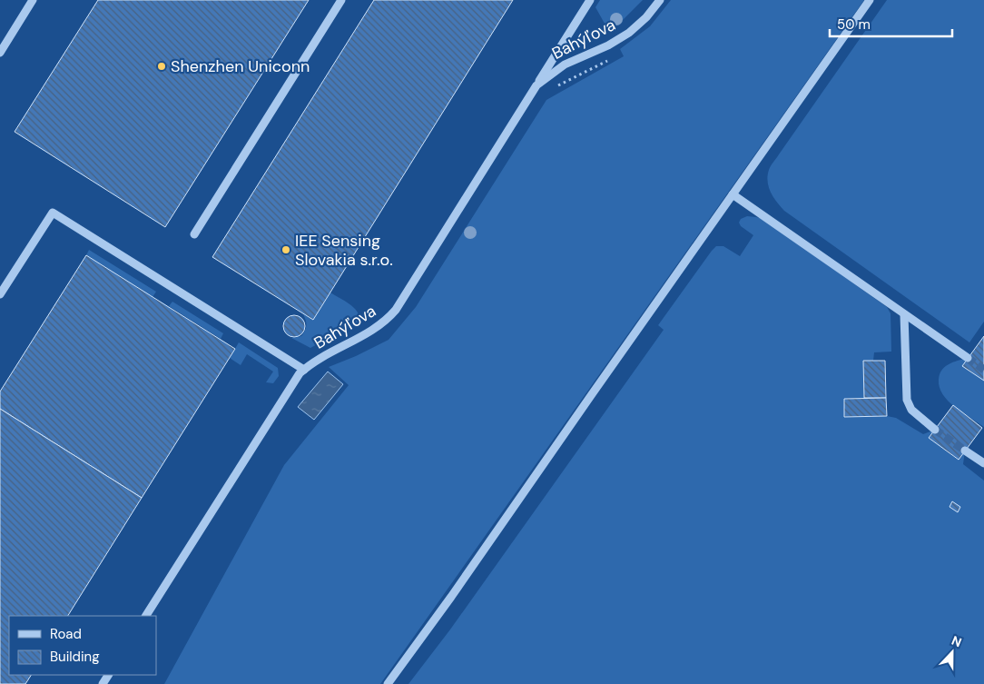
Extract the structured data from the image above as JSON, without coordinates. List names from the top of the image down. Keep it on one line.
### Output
{"streets":{"lane":["Bahýľova"]},"places":["Shenzhen Uniconn","IEE Sensing Slovakia s.r.o."],"legend":["Road","Building"],"scale_bar":"50 m","north":"top"}
